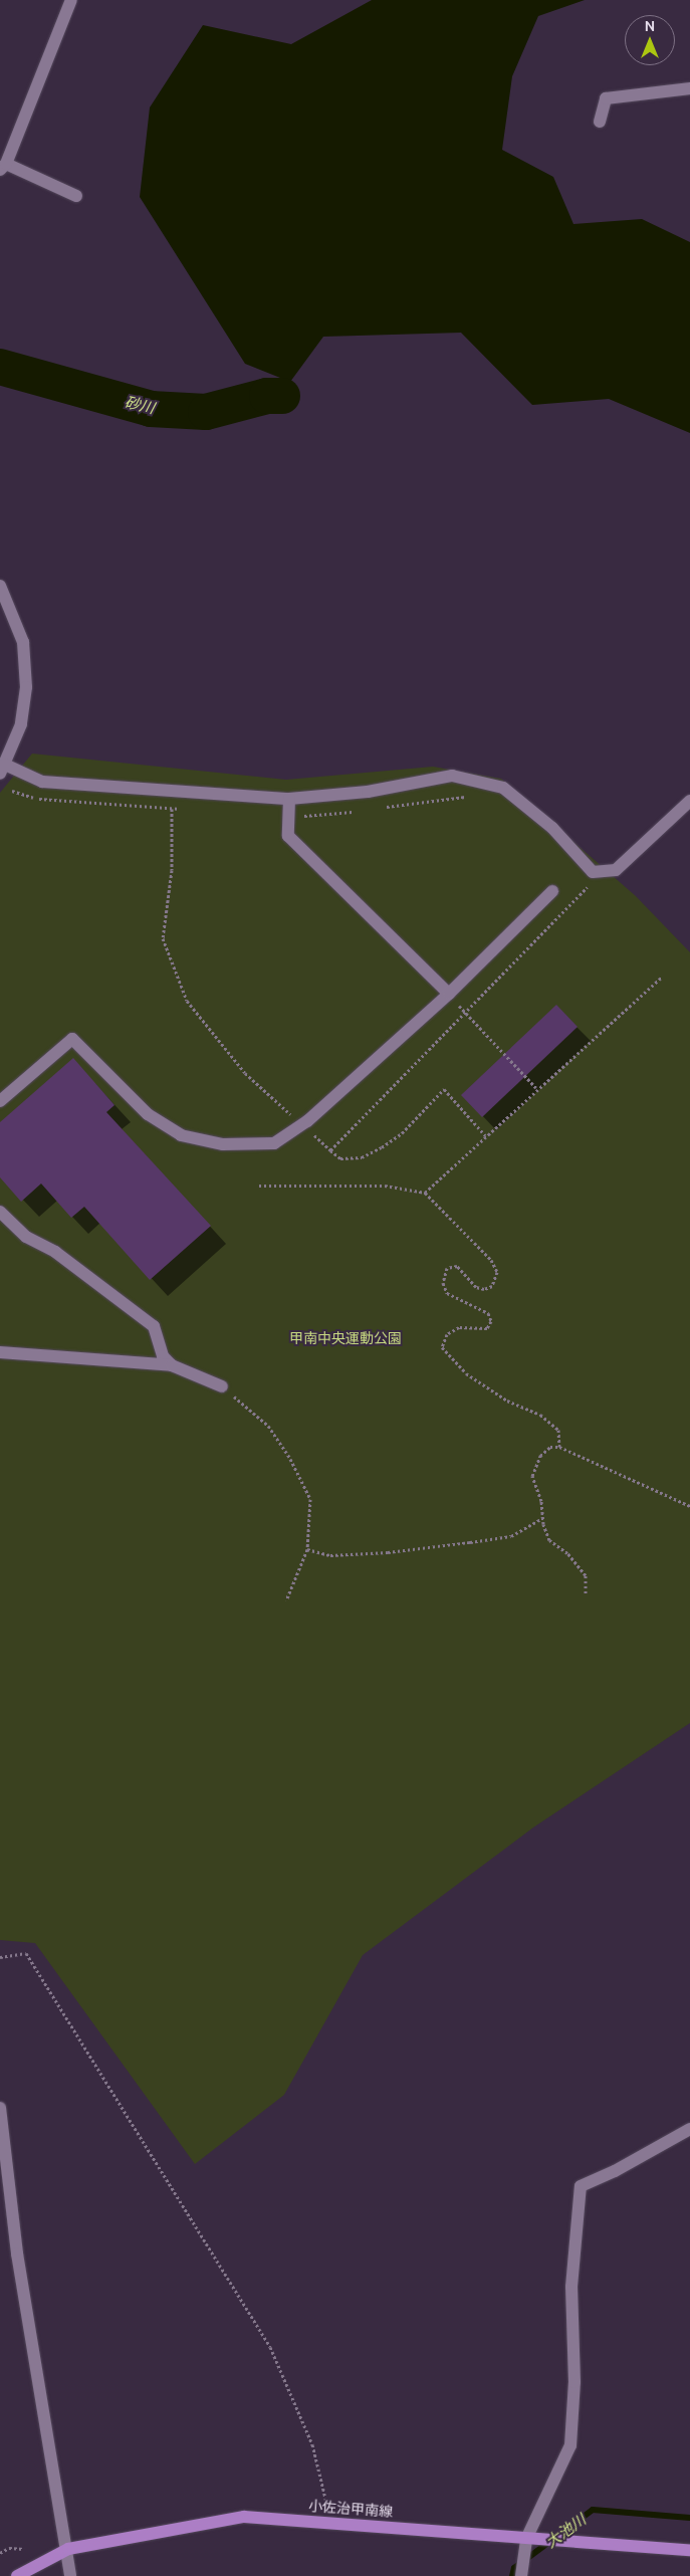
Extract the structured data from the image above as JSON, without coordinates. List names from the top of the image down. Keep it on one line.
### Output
{"streets":{"main road":["小佐治甲南線"]},"water":["砂川","大池川"],"parks":["甲南中央運動公園"],"north":"top"}
